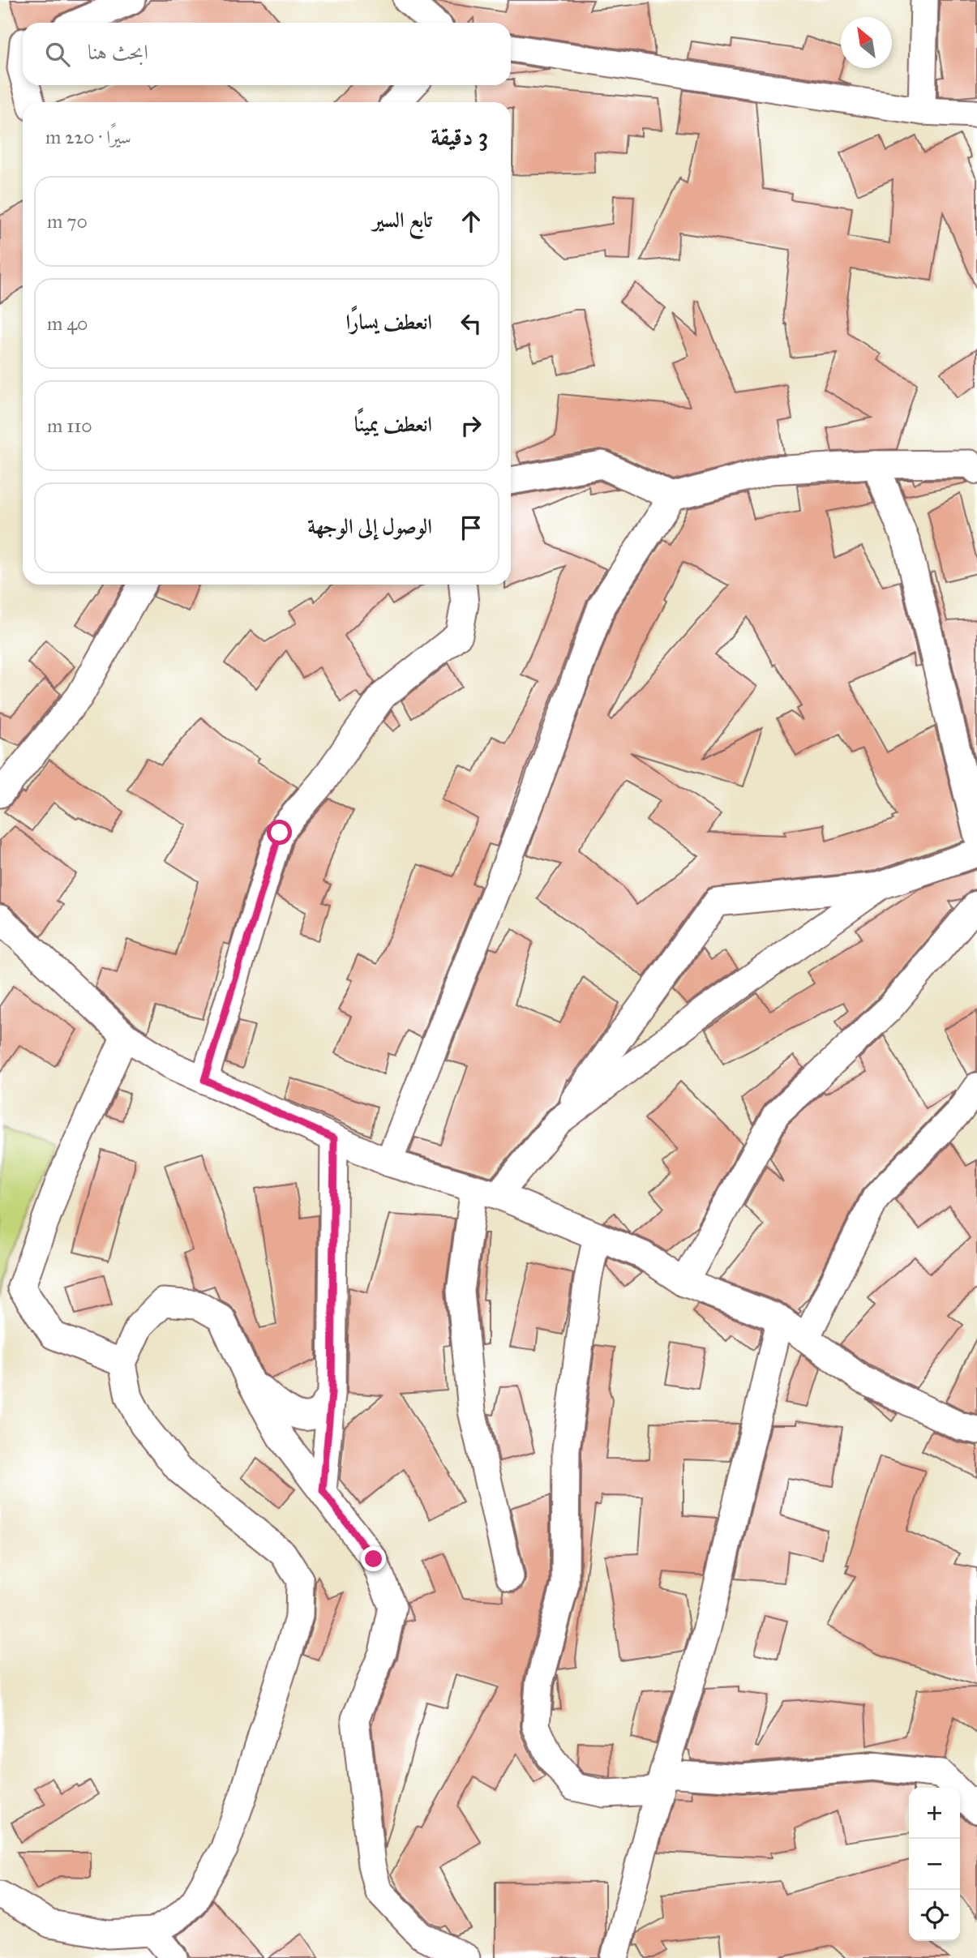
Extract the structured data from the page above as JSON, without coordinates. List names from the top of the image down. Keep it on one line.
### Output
{"north":"top left","page":{"search":"ابحث هنا","heading":["3 دقيقة","سيرًا · 220 m"],"list":[["تابع السير","70 m"],["انعطف يسارًا","40 m"],["انعطف يمينًا","110 m"],"الوصول إلى الوجهة"],"map_buttons":["+","−"]}}
